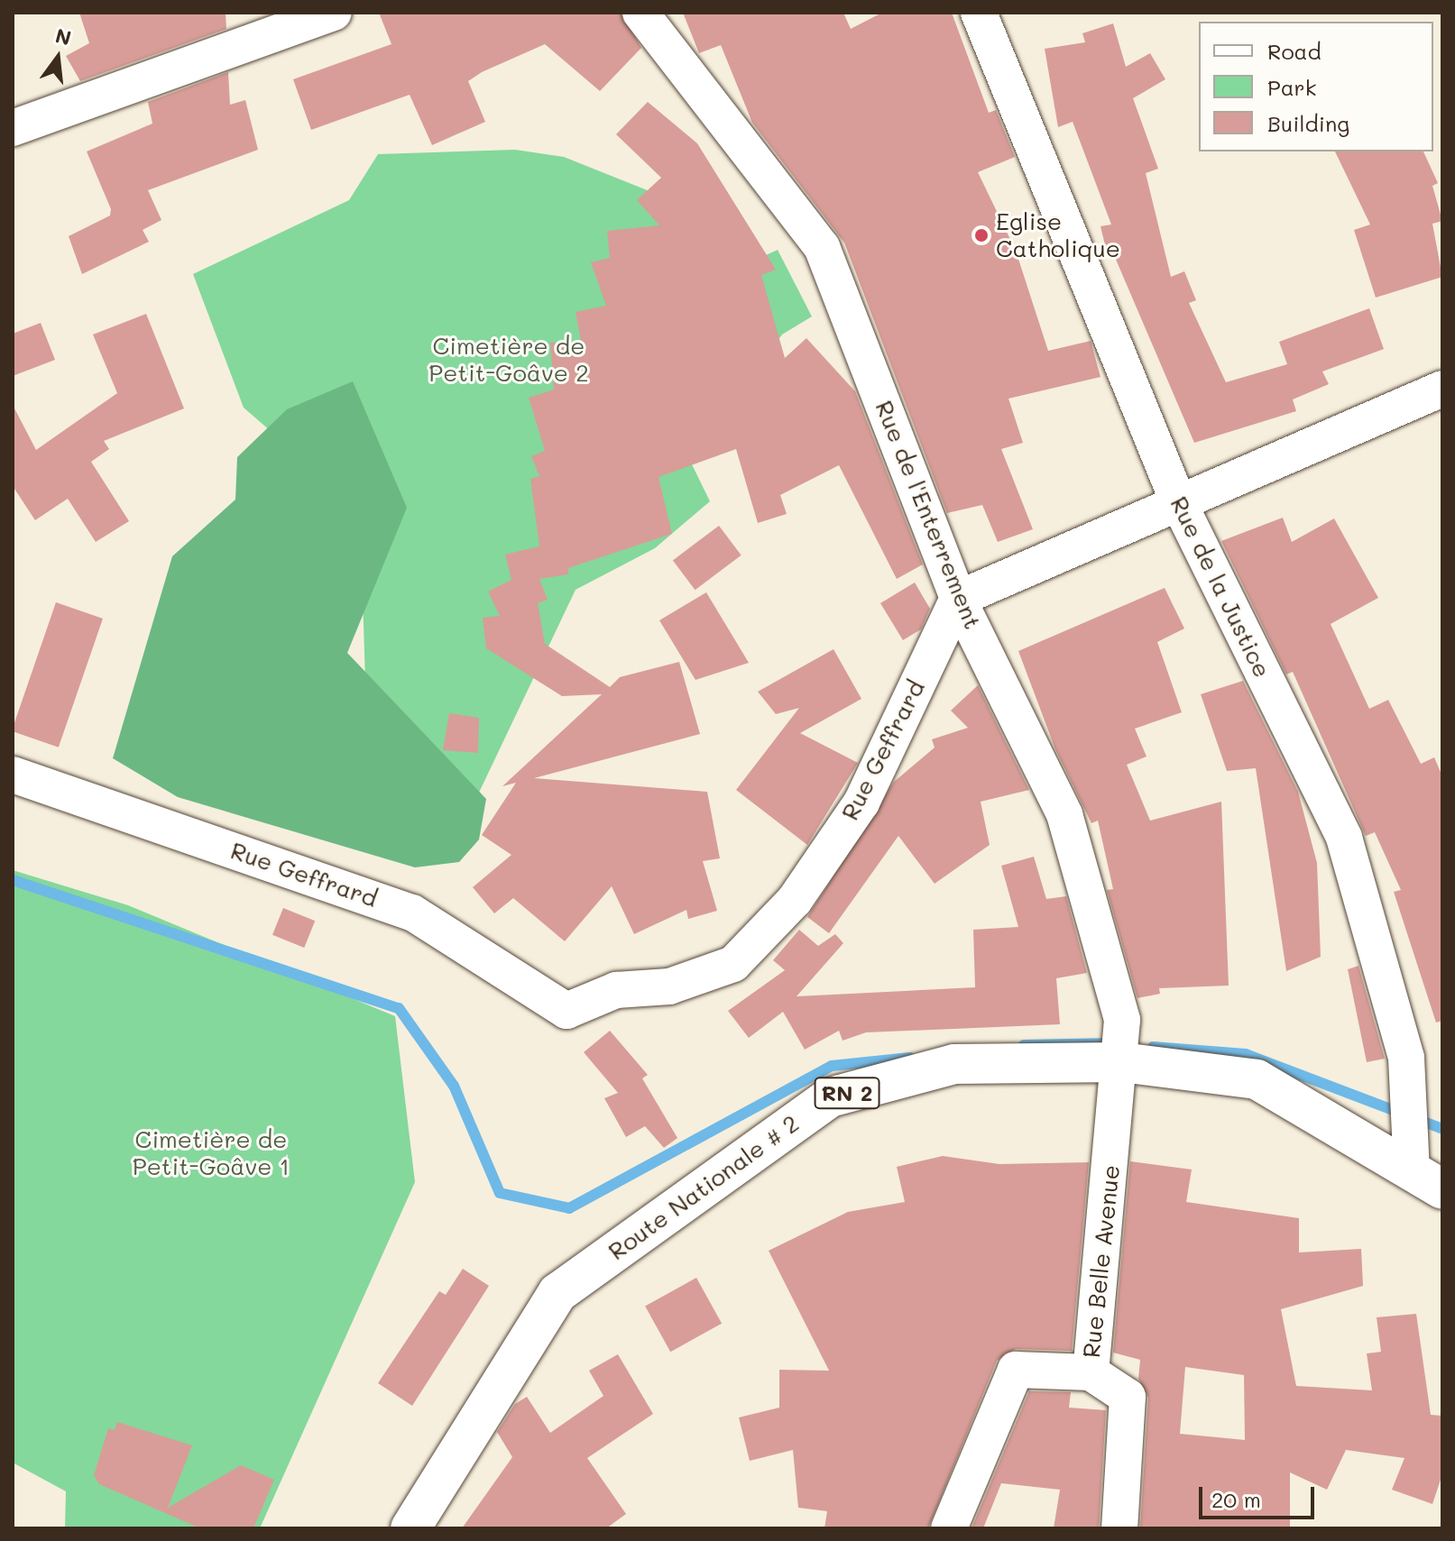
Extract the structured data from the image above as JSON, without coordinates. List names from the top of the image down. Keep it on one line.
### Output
{"streets":{"main road":["RN 2","Route Nationale # 2"],"street":["Rue de l'Enterrement","Rue de la Justice","Rue Geffrard","Rue Belle Avenue"]},"crossings":[["Rue de l'Enterrement","Rue Geffrard"],["Rue de l'Enterrement","Route Nationale # 2"],["Rue de l'Enterrement","Rue Belle Avenue"],["Rue de la Justice","Route Nationale # 2"],["Route Nationale # 2","Rue Belle Avenue"]],"parks":["Cimetière de Petit-Goâve 2","Cimetière de Petit-Goâve 1"],"places":["Eglise Catholique"],"legend":["Road","Park","Building"],"scale_bar":"20 m","north":"top"}
